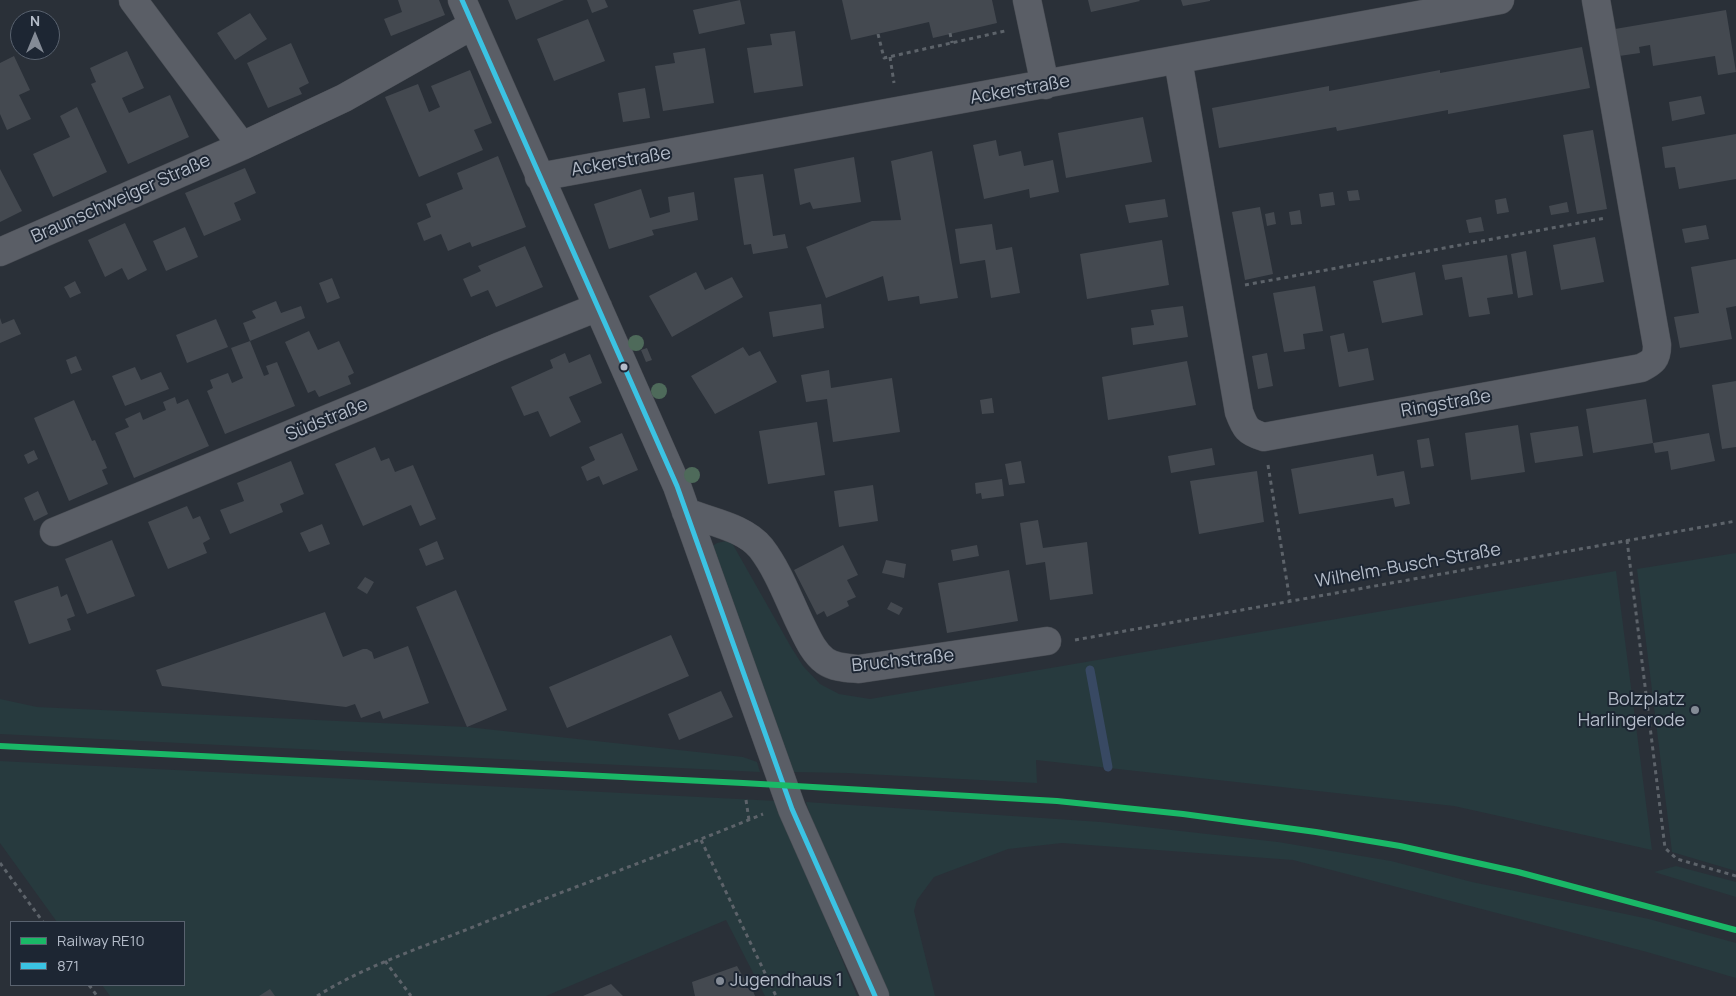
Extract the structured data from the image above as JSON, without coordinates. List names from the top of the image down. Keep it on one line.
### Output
{"streets":{"street":["Ackerstraße","Braunschweiger Straße","Ringstraße","Südstraße","Bruchstraße"],"path":["Wilhelm-Busch-Straße"]},"places":["Bolzplatz Harlingerode","Jugendhaus 1"],"lines":["transit line 871","rail line RE10"],"legend":["Railway RE10","871"],"north":"top"}
